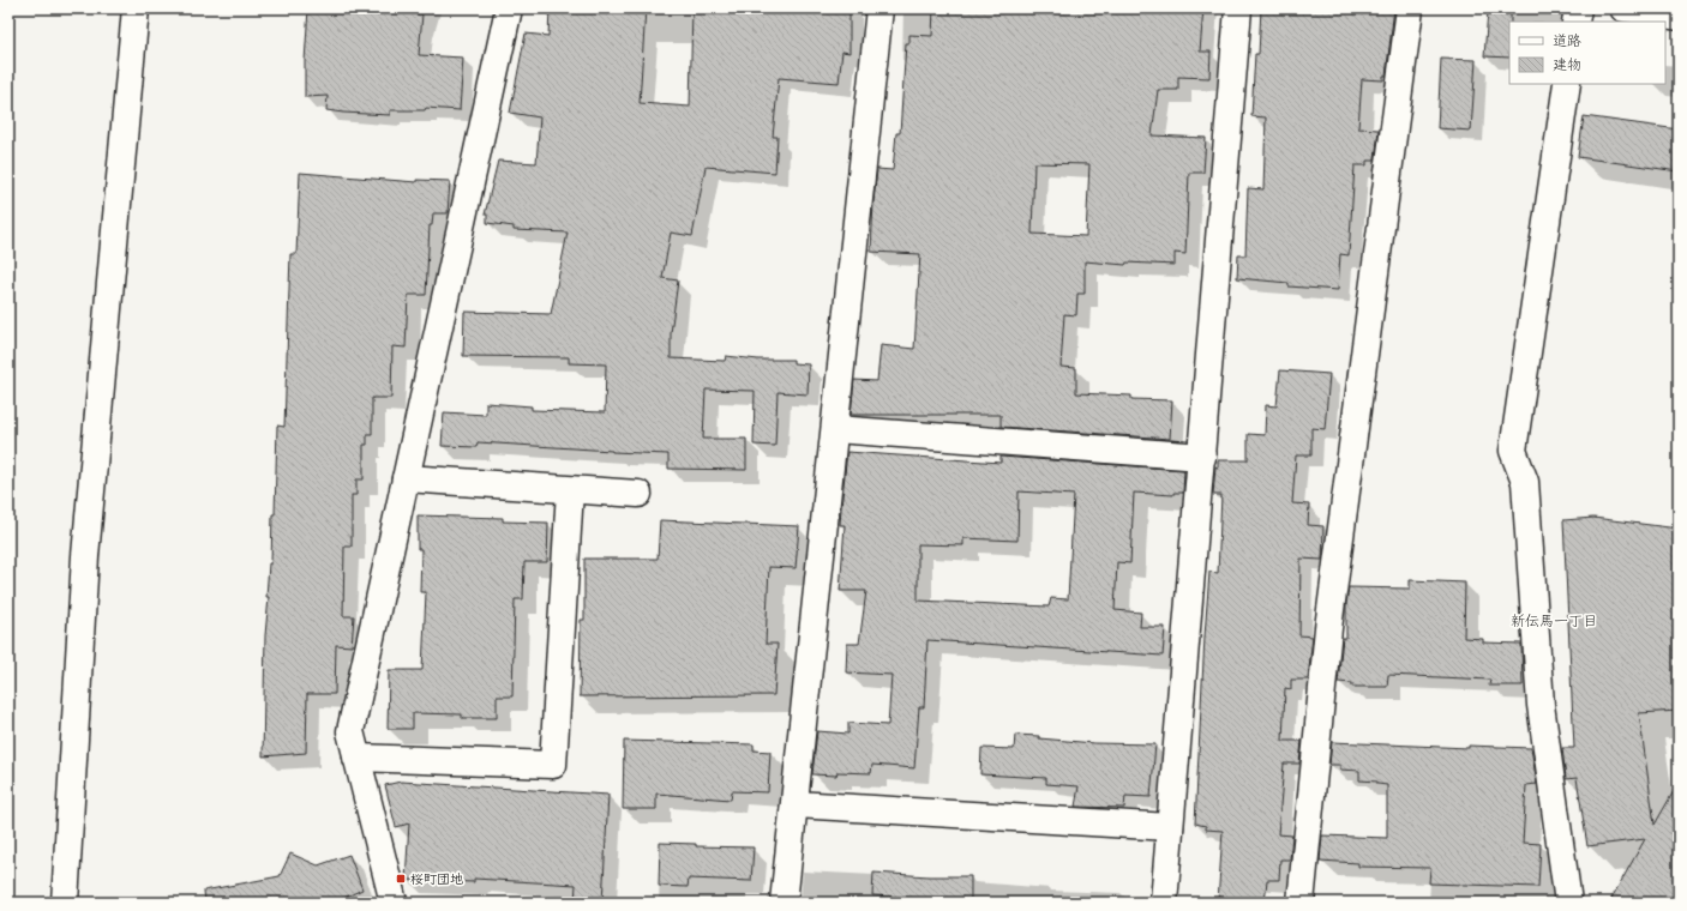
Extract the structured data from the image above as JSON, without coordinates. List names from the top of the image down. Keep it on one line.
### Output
{"districts":["新伝馬一丁目"],"places":{"transit":["桜町団地"]},"legend":["道路","建物"]}
